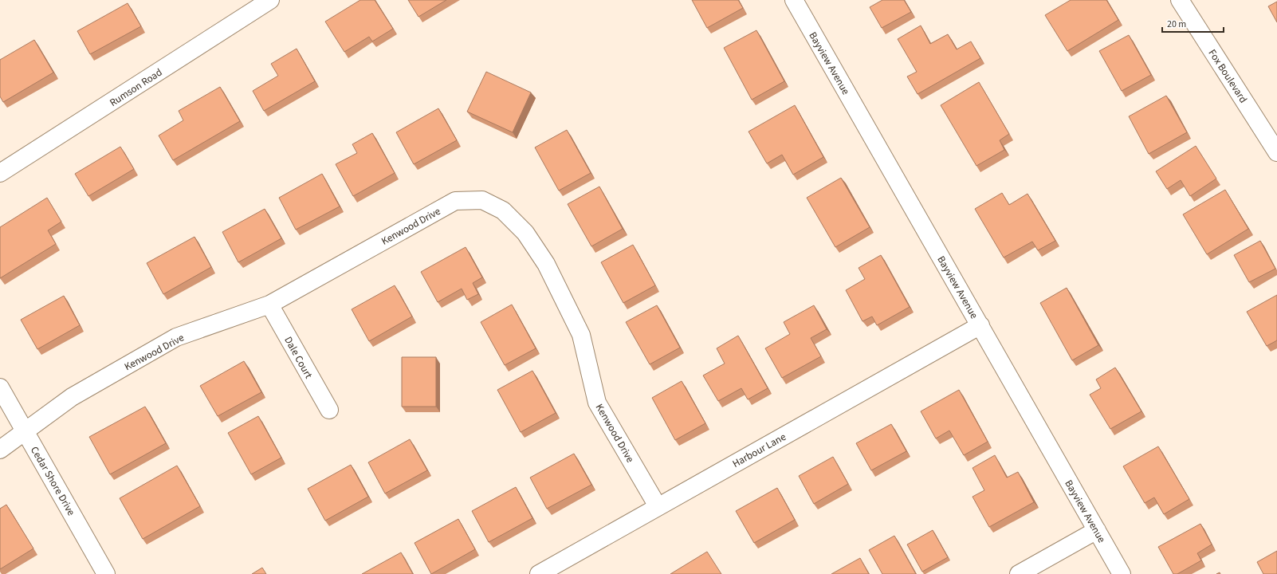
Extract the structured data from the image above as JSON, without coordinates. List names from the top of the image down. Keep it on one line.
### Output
{"streets":{"street":["Bayview Avenue","Fox Boulevard","Rumson Road","Kenwood Drive","Dale Court","Harbour Lane","Cedar Shore Drive"]},"crossings":[["Bayview Avenue","Harbour Lane"],["Kenwood Drive","Dale Court"],["Kenwood Drive","Harbour Lane"],["Kenwood Drive","Cedar Shore Drive"]],"scale_bar":"20 m"}
